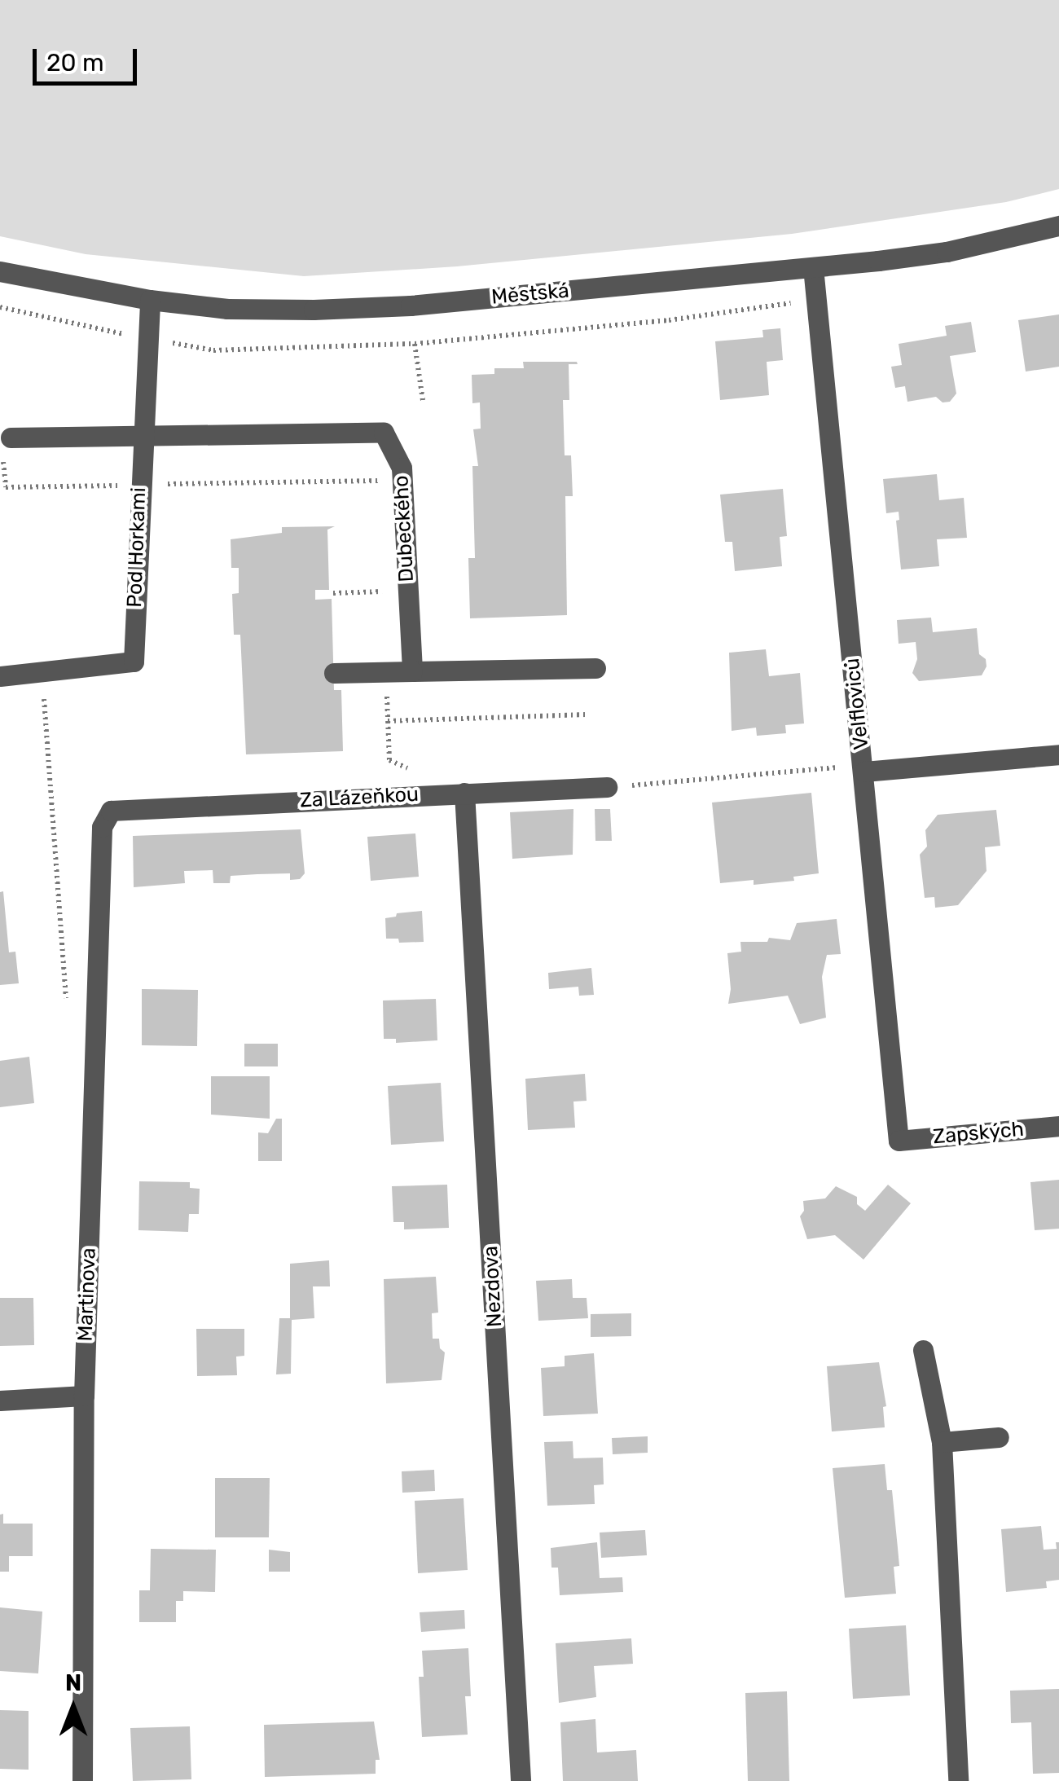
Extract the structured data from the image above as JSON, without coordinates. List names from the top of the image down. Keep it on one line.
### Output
{"streets":{"street":["Městská","Dubeckého","Pod Horkami","Velfloviců","Za Lázeňkou","Zapských","Nezdova","Martinova"]},"crossings":[["Městská","Pod Horkami"],["Městská","Velfloviců"],["Dubeckého","Pod Horkami"],["Velfloviců","Zapských"],["Za Lázeňkou","Nezdova"],["Za Lázeňkou","Martinova"]],"scale_bar":"20 m","north":"top"}
